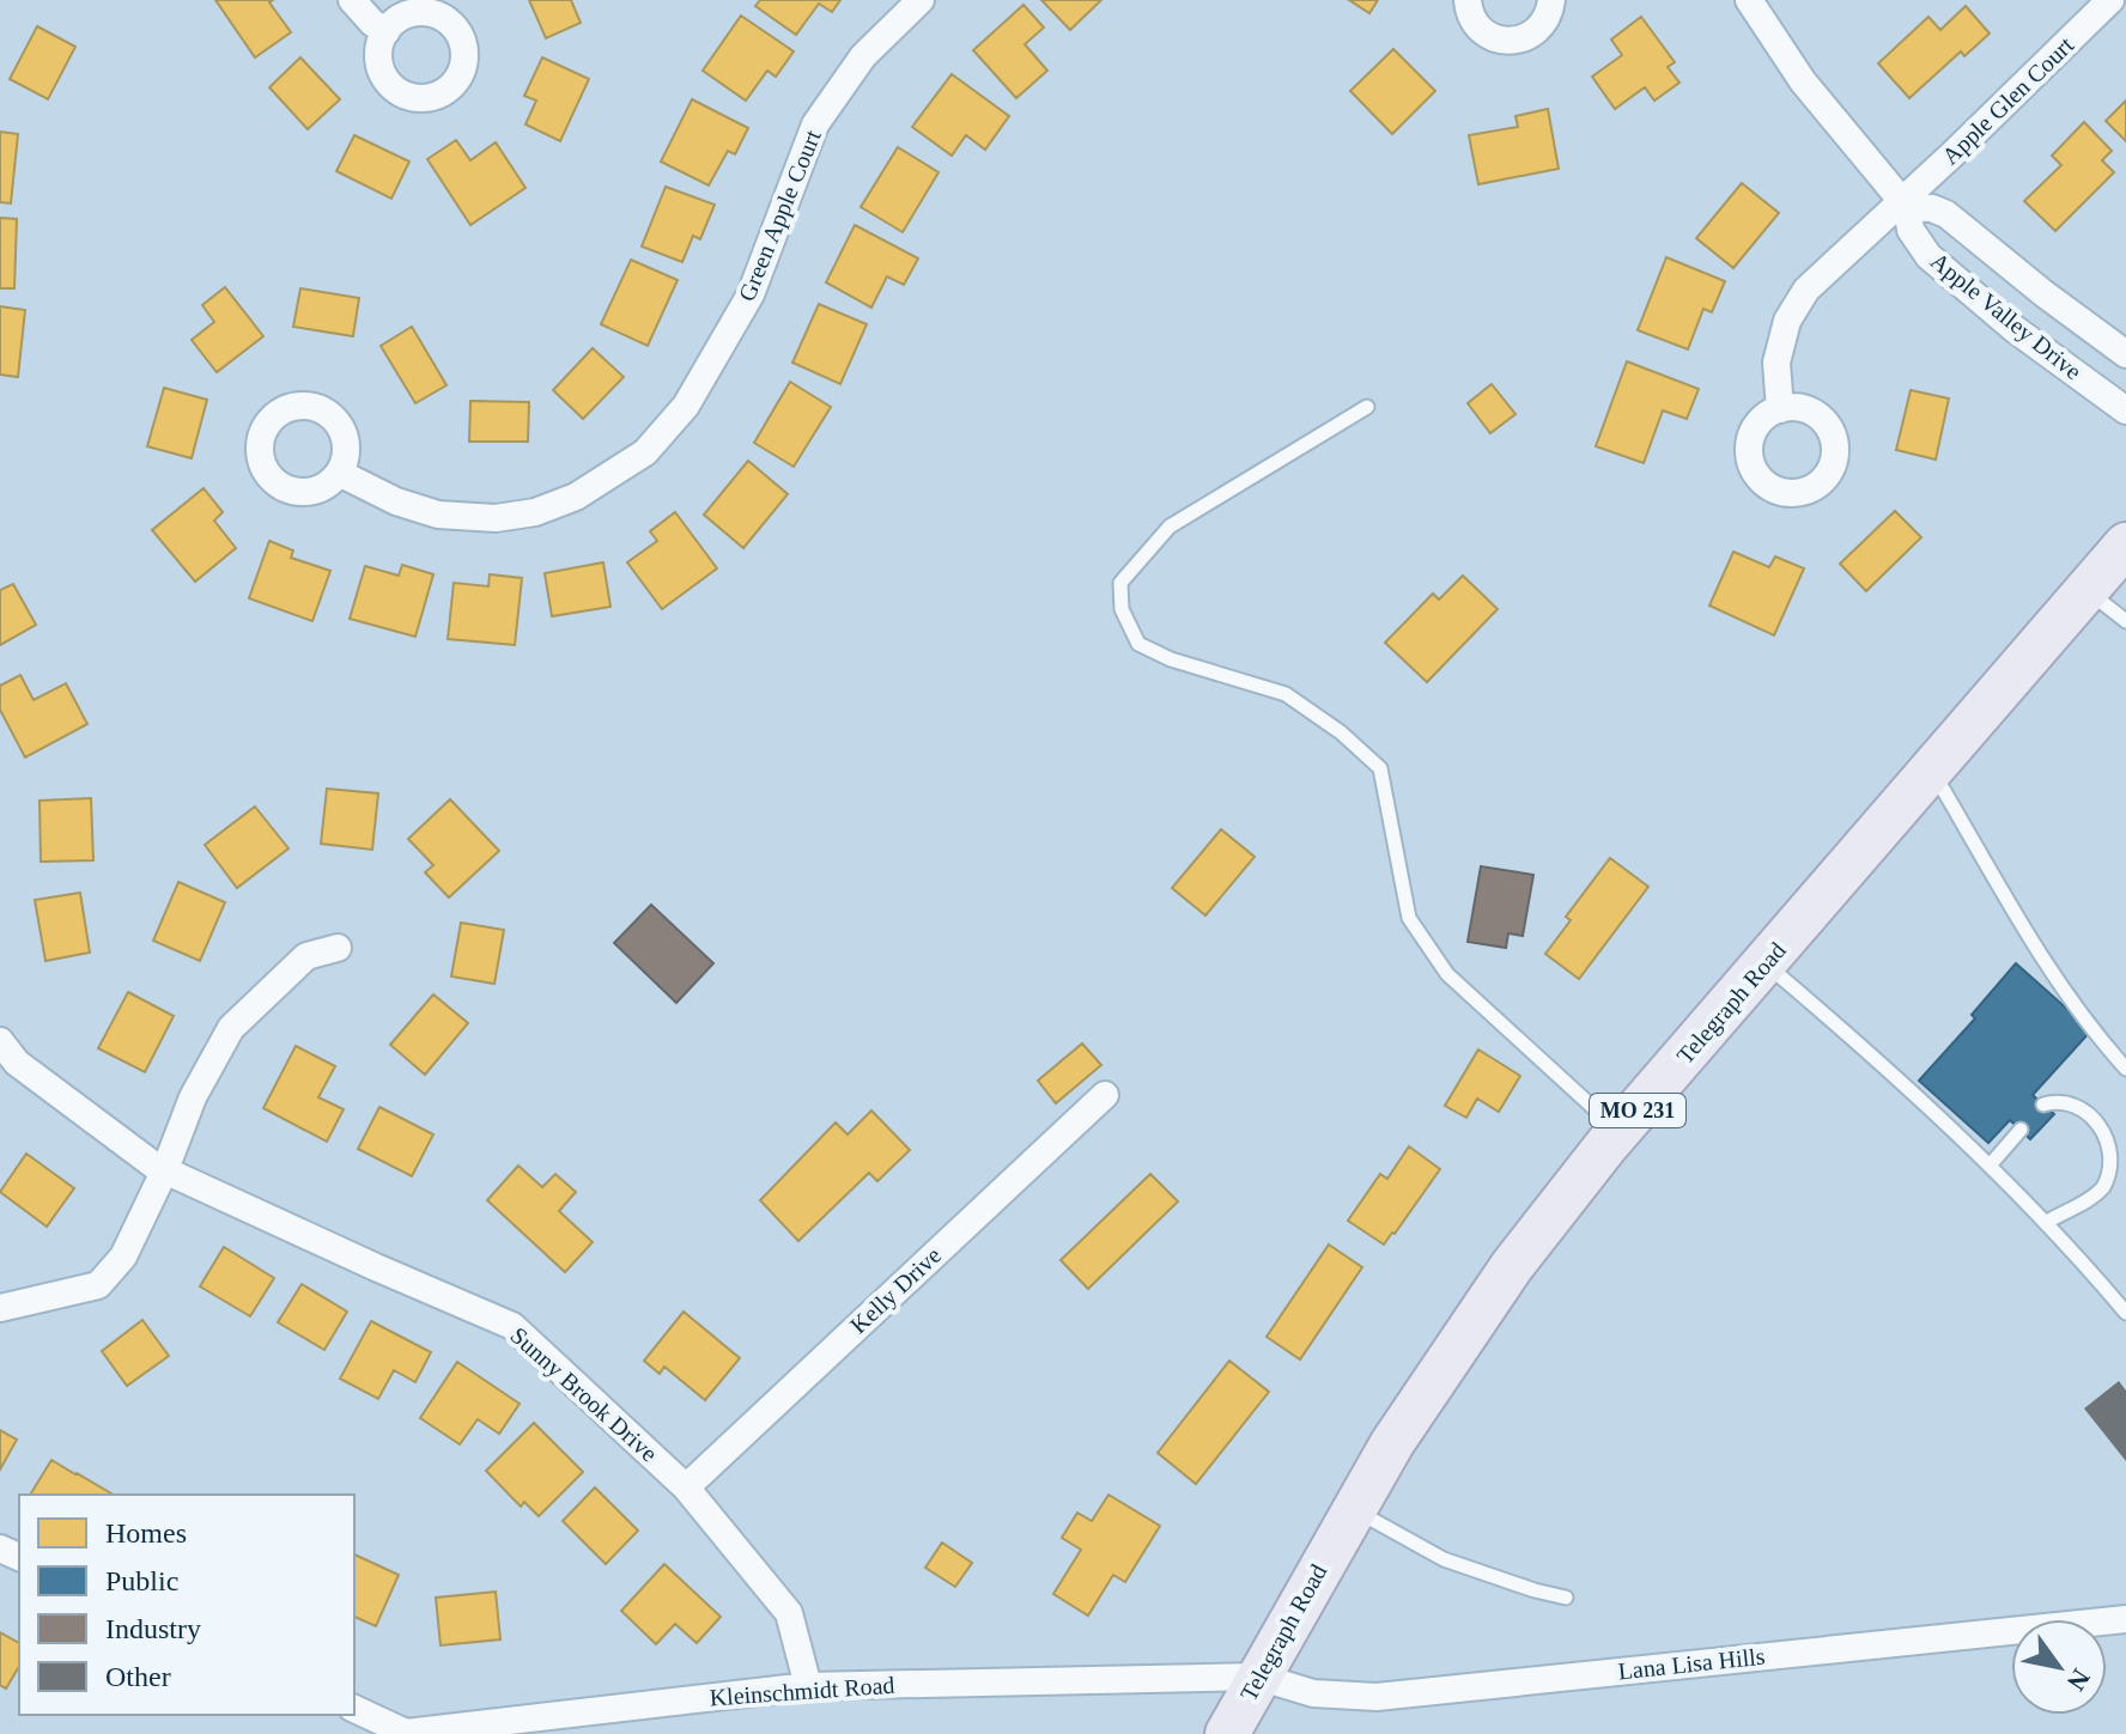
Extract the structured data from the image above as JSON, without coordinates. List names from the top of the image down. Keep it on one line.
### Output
{"streets":{"main road":["Telegraph Road","MO 231"],"street":["Apple Glen Court","Green Apple Court","Apple Valley Drive","Kelly Drive","Sunny Brook Drive","Lana Lisa Hills","Kleinschmidt Road"]},"crossings":[["Apple Glen Court","Apple Valley Drive"],["Telegraph Road","Lana Lisa Hills"],["Telegraph Road","Kleinschmidt Road"],["Kelly Drive","Sunny Brook Drive"],["Sunny Brook Drive","Kleinschmidt Road"],["Lana Lisa Hills","Kleinschmidt Road"]],"legend":["Homes","Public","Industry","Other"],"north":"bottom right"}
